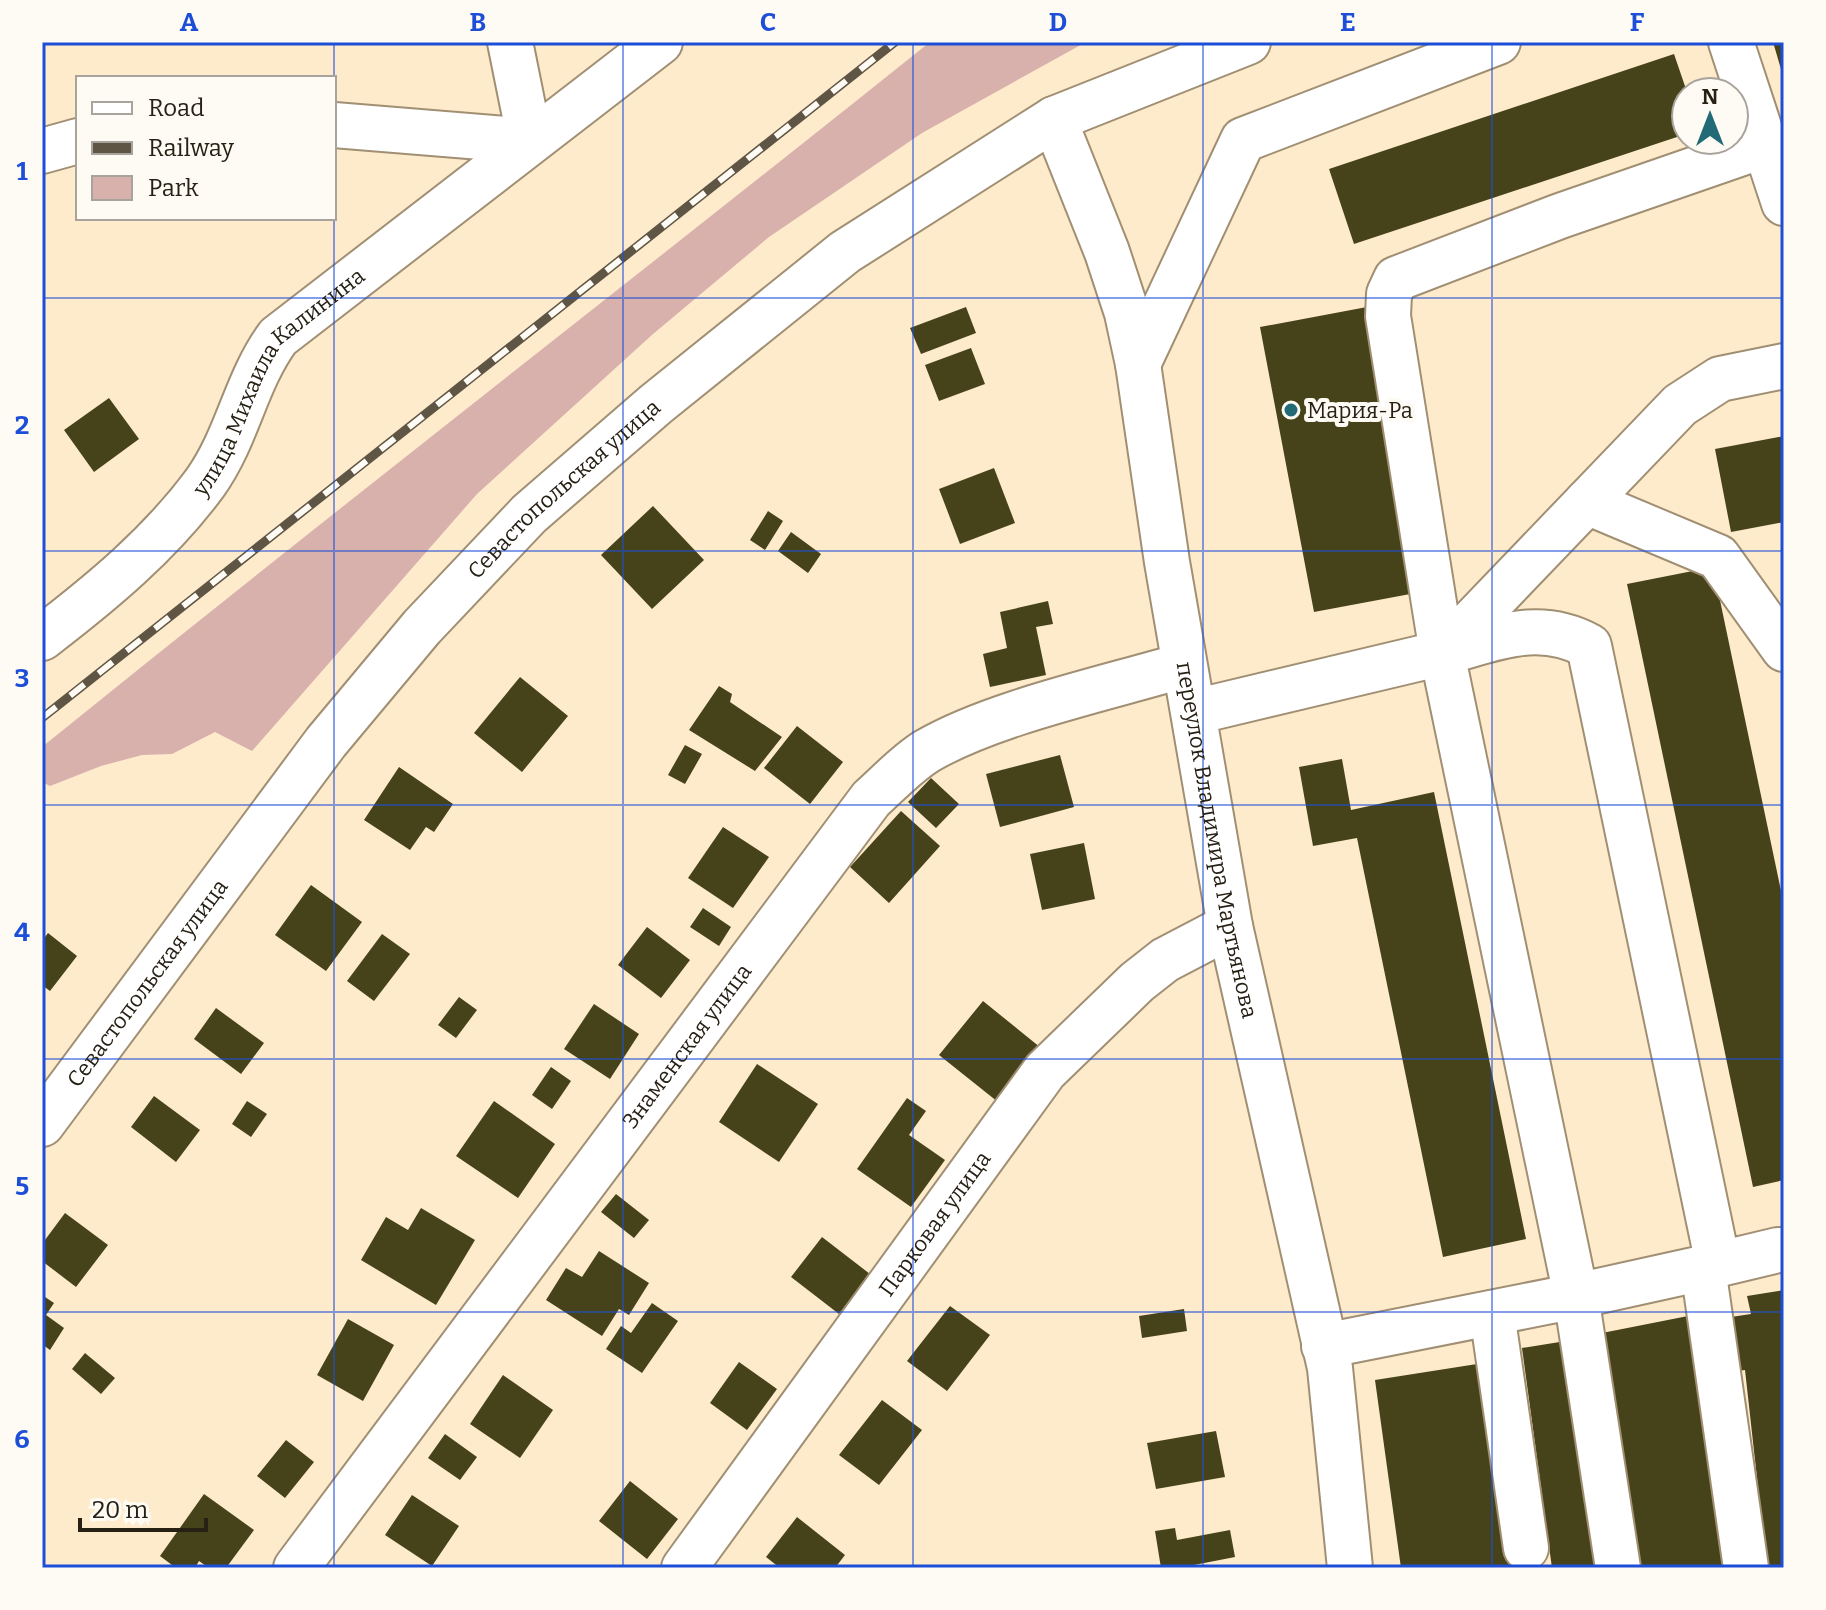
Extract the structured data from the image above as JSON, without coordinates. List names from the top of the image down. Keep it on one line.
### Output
{"streets":{"street":["улица Михаила Калинина","Севастопольская улица","переулок Владимира Мартьянова","Знаменская улица","Парковая улица"]},"crossings":[["Севастопольская улица","переулок Владимира Мартьянова"],["переулок Владимира Мартьянова","Знаменская улица"],["переулок Владимира Мартьянова","Парковая улица"]],"places":["Мария-Ра"],"legend":["Road","Railway","Park"],"scale_bar":"20 m","north":"top","grid":{"columns":["A","B","C","D","E","F"],"rows":["1","2","3","4","5","6"]}}
